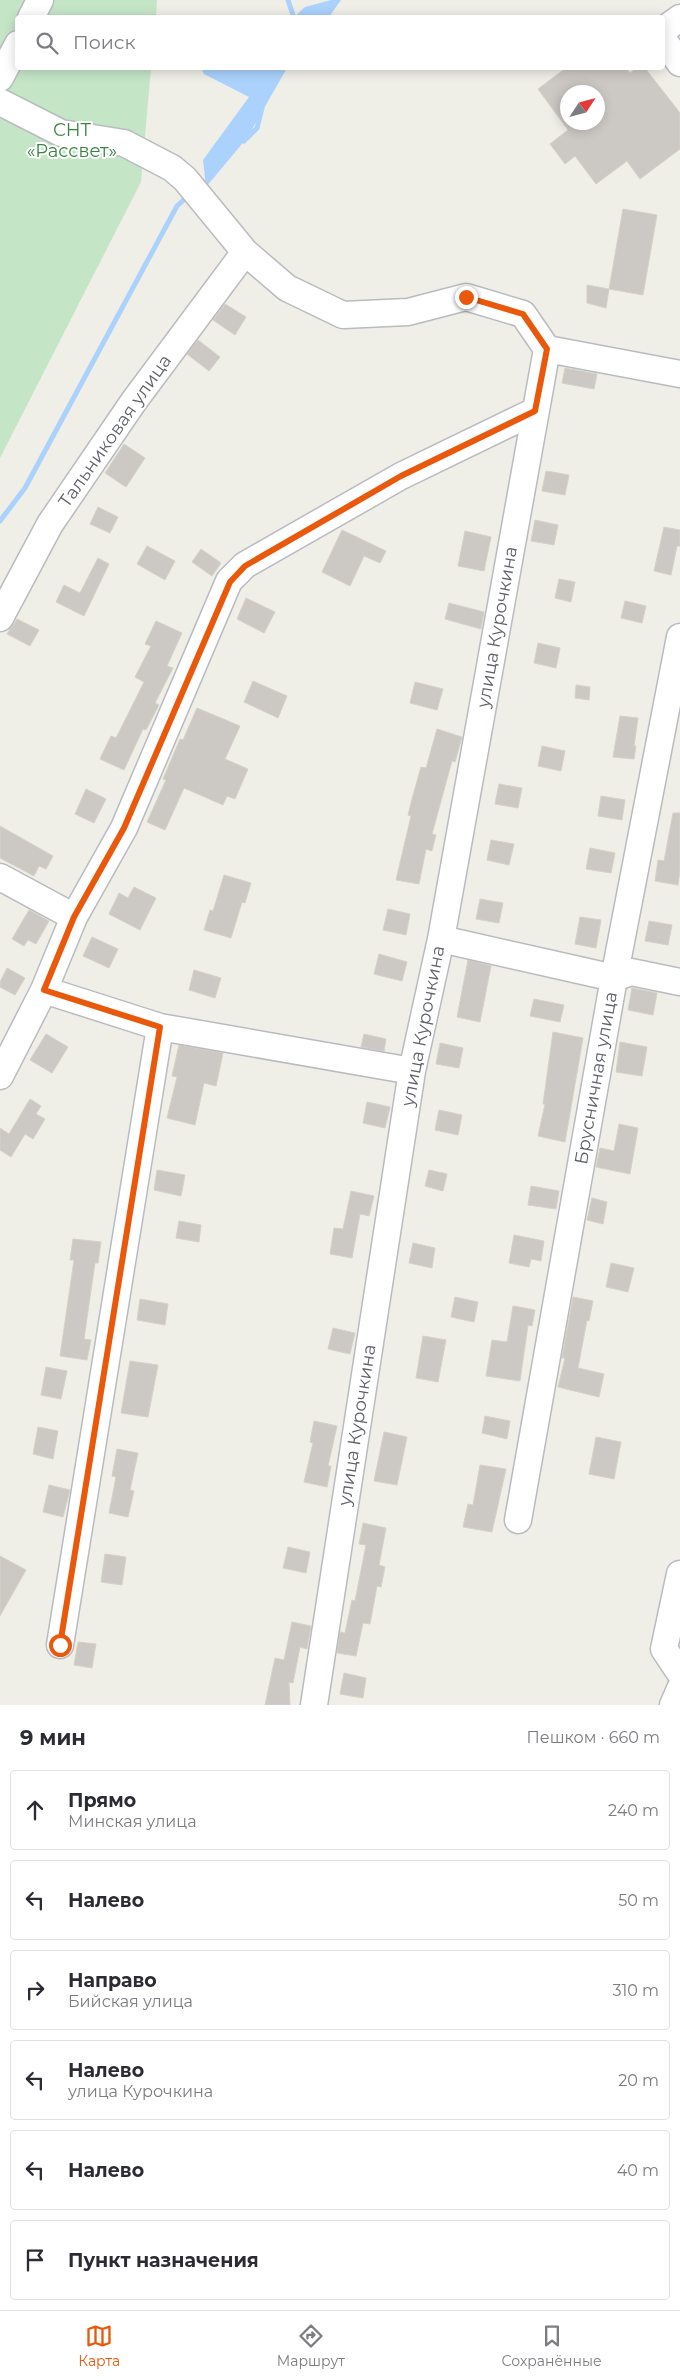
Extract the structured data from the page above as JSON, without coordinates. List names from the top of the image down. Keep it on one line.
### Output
{"streets":{"street":["Тальниковая улица","улица Курочкина","Брусничная улица"]},"parks":["СНТ «Рассвет»"],"north":"top right","page":{"search":"Поиск","heading":["9 мин","Пешком · 660 m"],"list":[["Прямо","Минская улица","240 m"],["Налево","50 m"],["Направо","Бийская улица","310 m"],["Налево","улица Курочкина","20 m"],["Налево","40 m"],"Пункт назначения"],"nav":["Карта","Маршрут","Сохранённые"]}}
